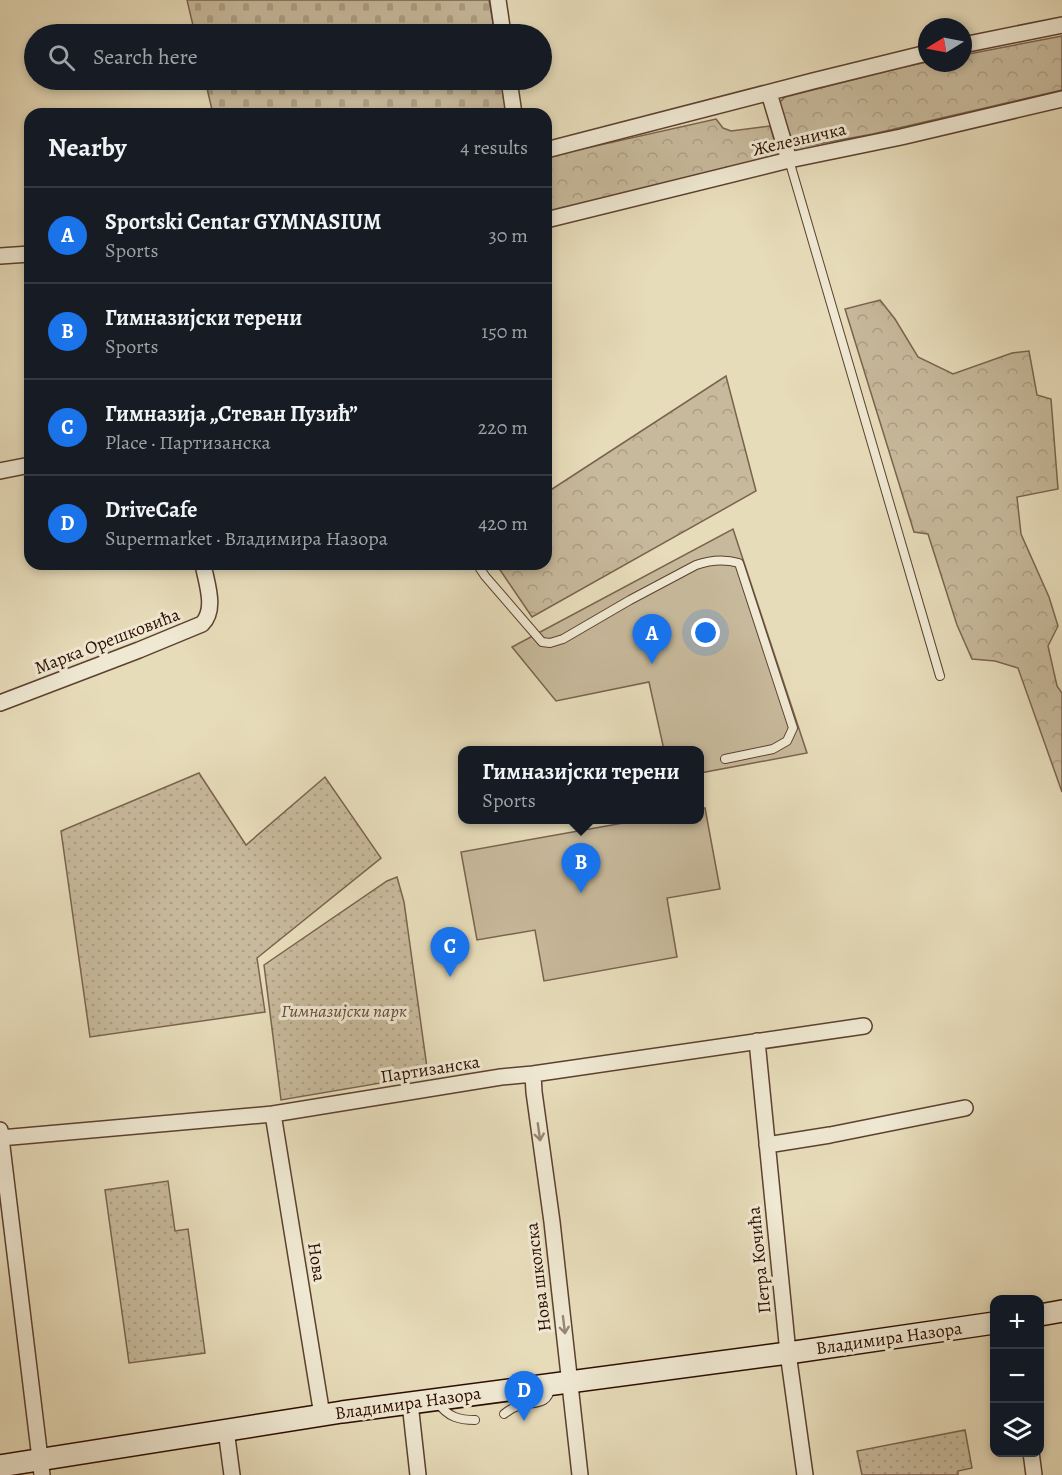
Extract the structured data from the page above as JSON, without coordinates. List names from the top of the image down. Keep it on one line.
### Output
{"streets":{"street":["Железничка","Марка Орешковића","Партизанска","Петра Кочића","Нова","Нова школска","Владимира Назора"]},"crossings":[["Партизанска","Петра Кочића"],["Партизанска","Нова"],["Партизанска","Нова школска"],["Петра Кочића","Владимира Назора"],["Нова","Владимира Назора"],["Нова школска","Владимира Назора"]],"one_way":["Нова школска"],"parks":["Гимназијски парк"],"north":"left","page":{"search":"Search here","heading":["Nearby","4 results"],"list":[{"mark":"A","name":"Sportski Centar GYMNASIUM","note":"Sports","value":"30 m"},{"mark":"B","name":"Гимназијски терени","note":"Sports","value":"150 m"},{"mark":"C","name":"Гимназија „Стеван Пузић”","note":"Place · Партизанска","value":"220 m"},{"mark":"D","name":"DriveCafe","note":"Supermarket · Владимира Назора","value":"420 m"}],"pins":["A","B","C","D"],"popup":["Гимназијски терени","Sports"],"map_buttons":["+","−"]}}
